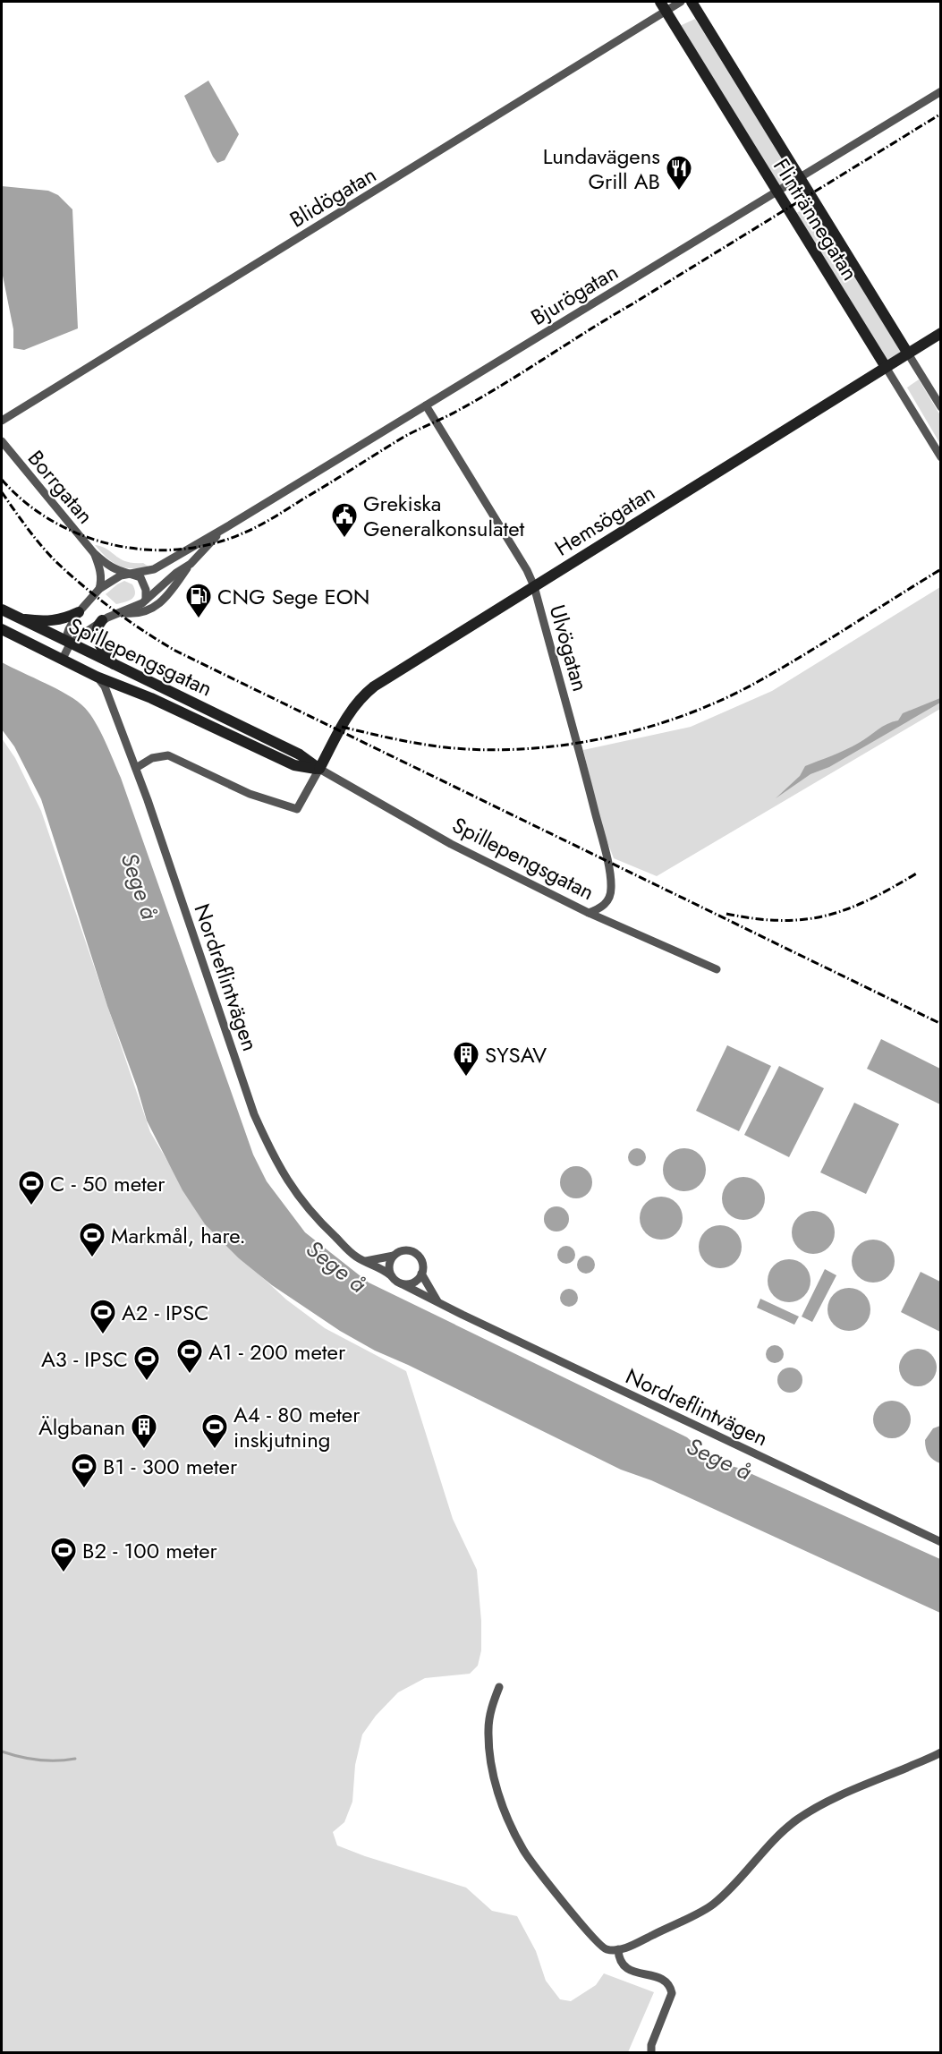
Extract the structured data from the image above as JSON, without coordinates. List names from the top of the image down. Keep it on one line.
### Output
{"streets":{"street":["Blidögatan","Flintrännegatan","Bjurögatan","Borrgatan","Hemsögatan","Ulvögatan","Spillepengsgatan","Nordreflintvägen"]},"crossings":[["Blidögatan","Flintrännegatan"],["Flintrännegatan","Bjurögatan"],["Flintrännegatan","Hemsögatan"],["Bjurögatan","Borrgatan"],["Bjurögatan","Ulvögatan"],["Bjurögatan","Spillepengsgatan"],["Hemsögatan","Ulvögatan"],["Hemsögatan","Spillepengsgatan"],["Ulvögatan","Spillepengsgatan"],["Spillepengsgatan","Nordreflintvägen"]],"water":["Sege å"],"places":{"restaurant":["Lundavägens Grill AB"],"public building":["Grekiska Generalkonsulatet"],"fuel station":["CNG Sege EON"],"building":["SYSAV","Älgbanan"],"sports":["C - 50 meter","Markmål, hare.","A2 - IPSC","A1 - 200 meter","A3 - IPSC","A4 - 80 meter inskjutning","B1 - 300 meter","B2 - 100 meter"]}}
